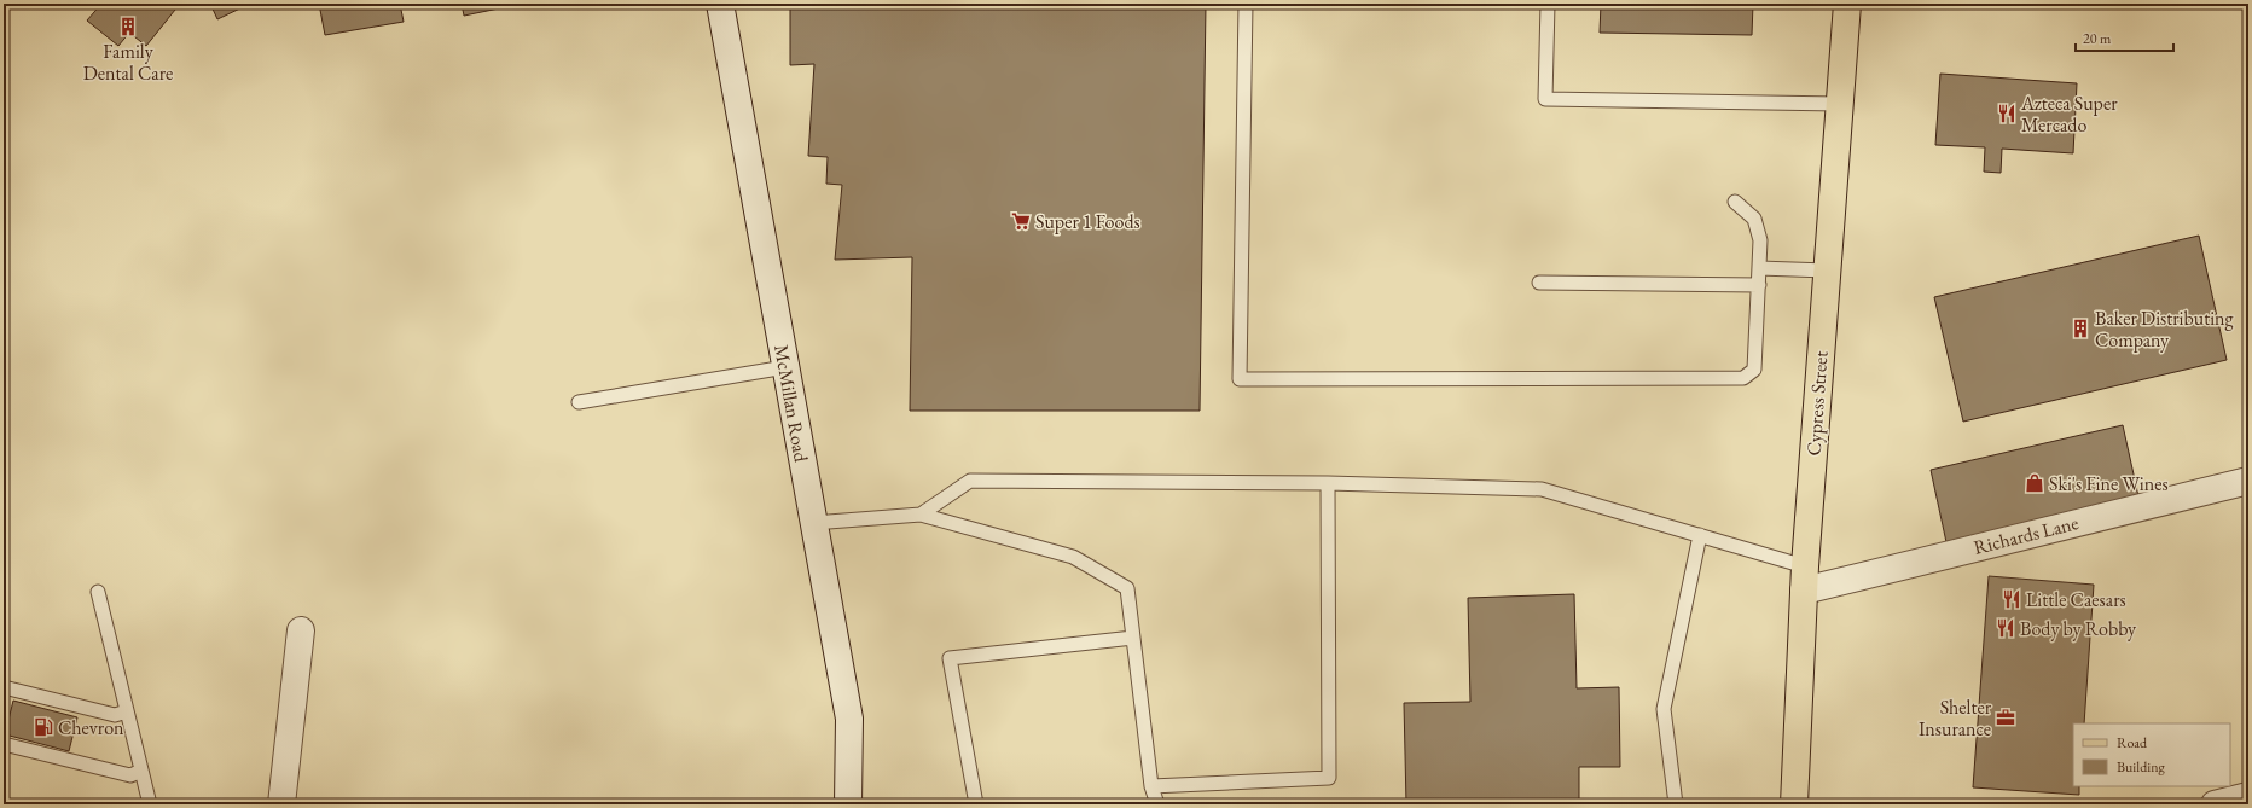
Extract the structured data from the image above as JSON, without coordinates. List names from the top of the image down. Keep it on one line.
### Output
{"streets":{"main road":["Cypress Street"],"street":["McMillan Road","Richards Lane"]},"crossings":[["Cypress Street","Richards Lane"]],"places":{"building":["Family Dental Care","Baker Distributing Company"],"restaurant":["Azteca Super Mercado","Little Caesars","Body by Robby"],"supermarket":["Super 1 Foods"],"shop":["Ski's Fine Wines"],"office":["Shelter Insurance"],"fuel station":["Chevron"]},"legend":["Road","Building"],"scale_bar":"20 m"}
